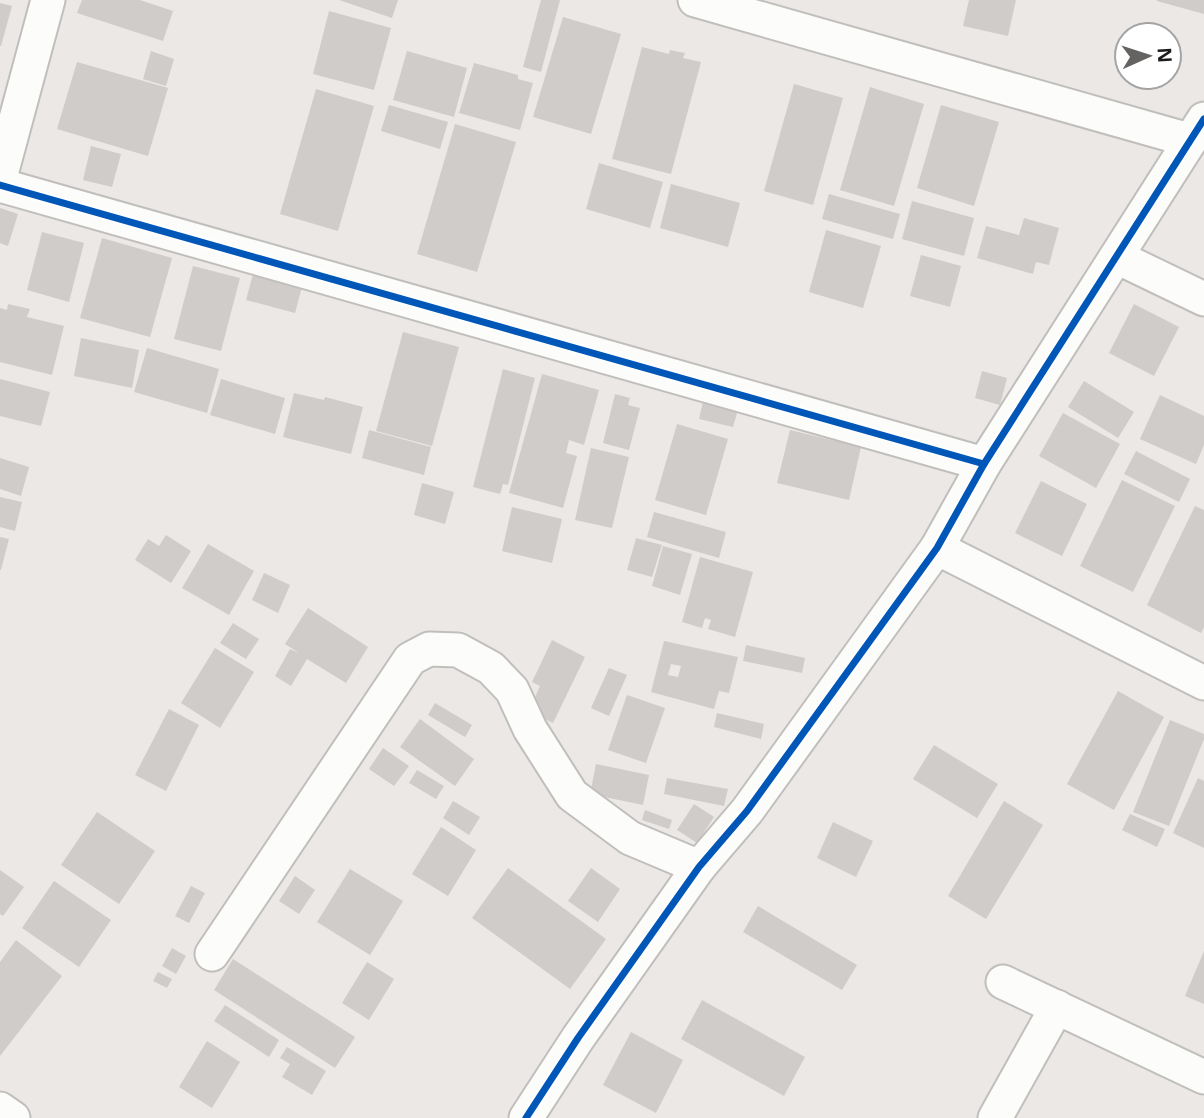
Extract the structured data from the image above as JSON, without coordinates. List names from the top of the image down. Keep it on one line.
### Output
{"north":"right"}
